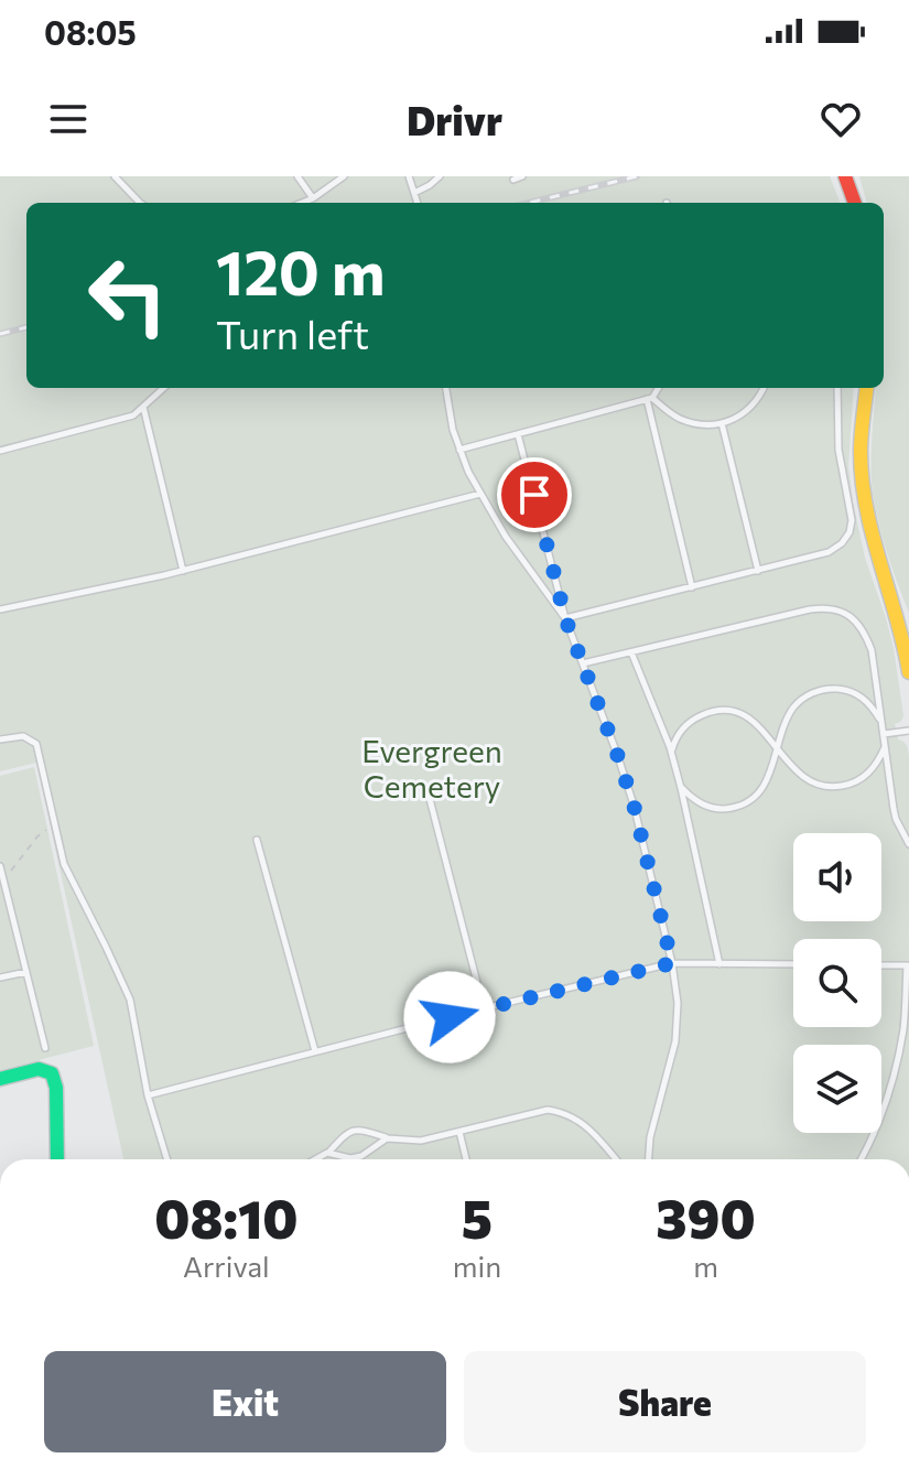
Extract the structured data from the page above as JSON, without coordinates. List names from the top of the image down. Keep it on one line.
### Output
{"parks":["Evergreen Cemetery"],"page":{"status":"08:05","header":"Drivr","turn":["120 m","Turn left"],"eta":["08:10","Arrival","5","min","390","m"],"buttons":["Exit","Share"]}}
